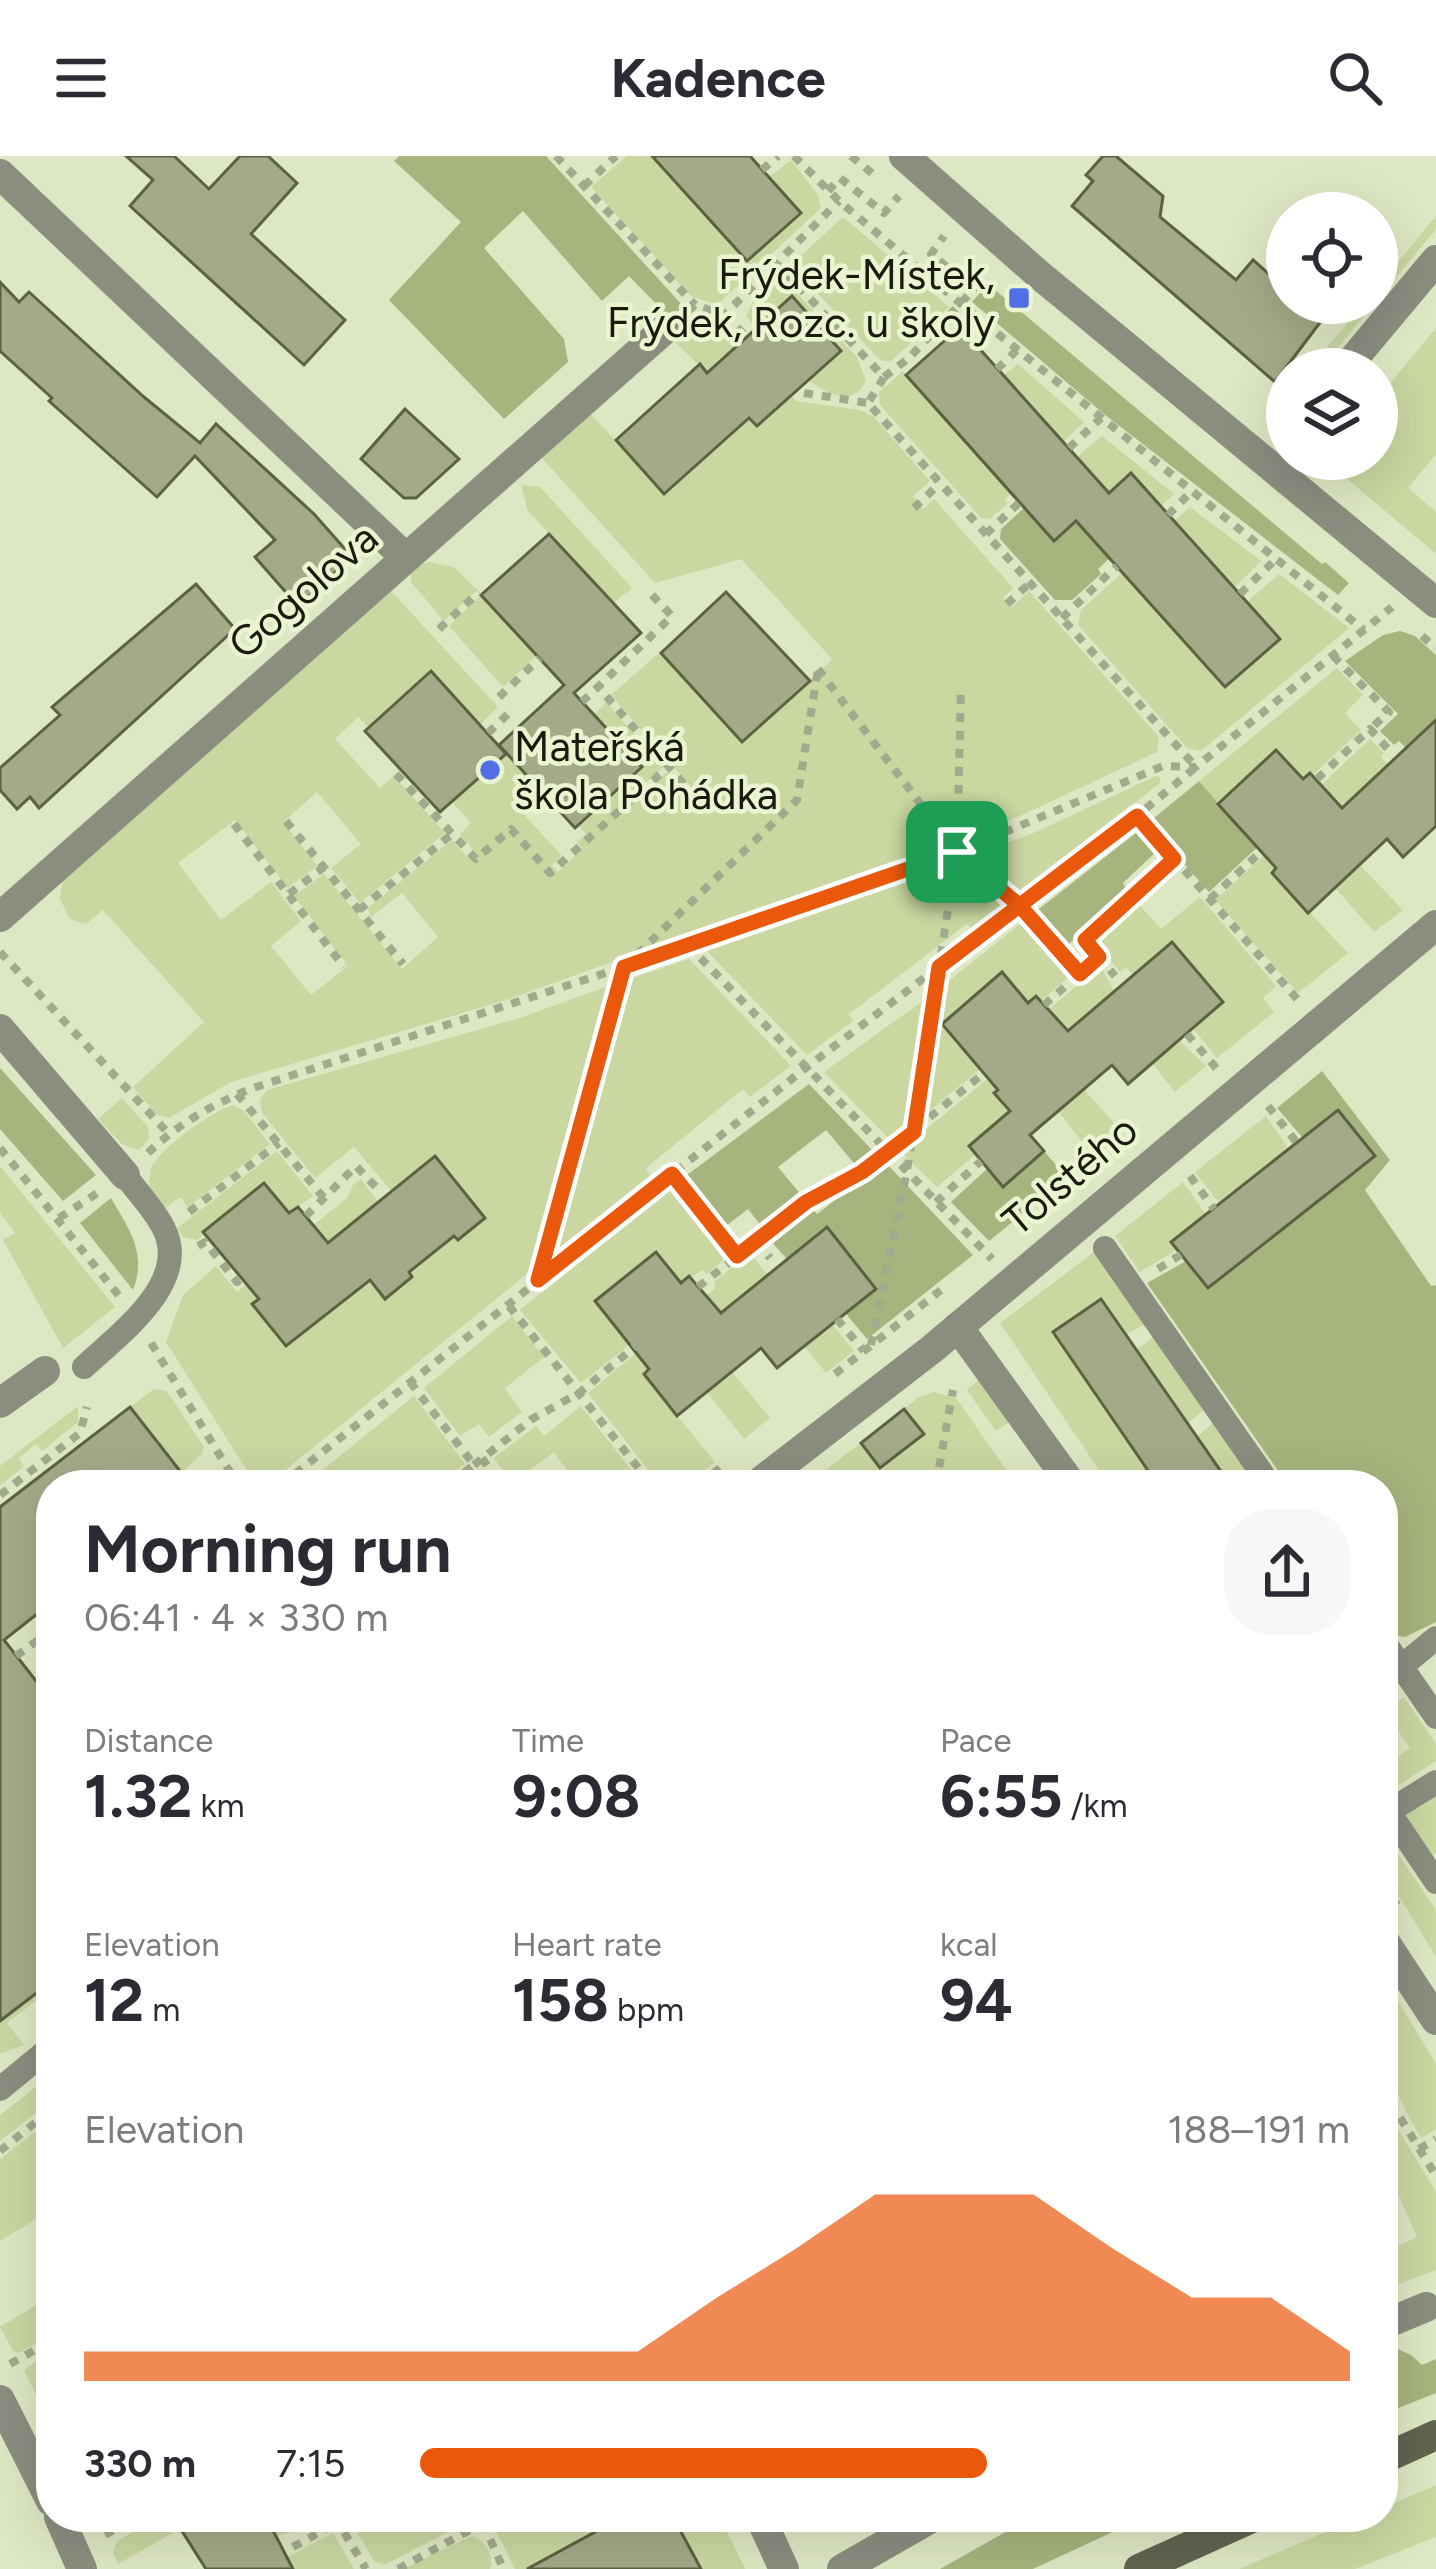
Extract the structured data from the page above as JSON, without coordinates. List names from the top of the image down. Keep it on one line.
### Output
{"streets":{"street":["Gogolova","Tolstého"]},"places":{"transit":["Frýdek-Místek, Frýdek, Rozc. u školy"],"other":["Mateřská škola Pohádka"]},"page":{"header":"Kadence","heading":["Morning run","06:41 · 4 × 330 m"],"stats":[["Distance","1.32 km"],["Time","9:08"],["Pace","6:55 /km"],["Elevation","12 m"],["Heart rate","158 bpm"],["kcal","94"]],"chart":["Elevation","188–191 m"],"list":[{"name":"330 m","note":"7:15"}]}}
